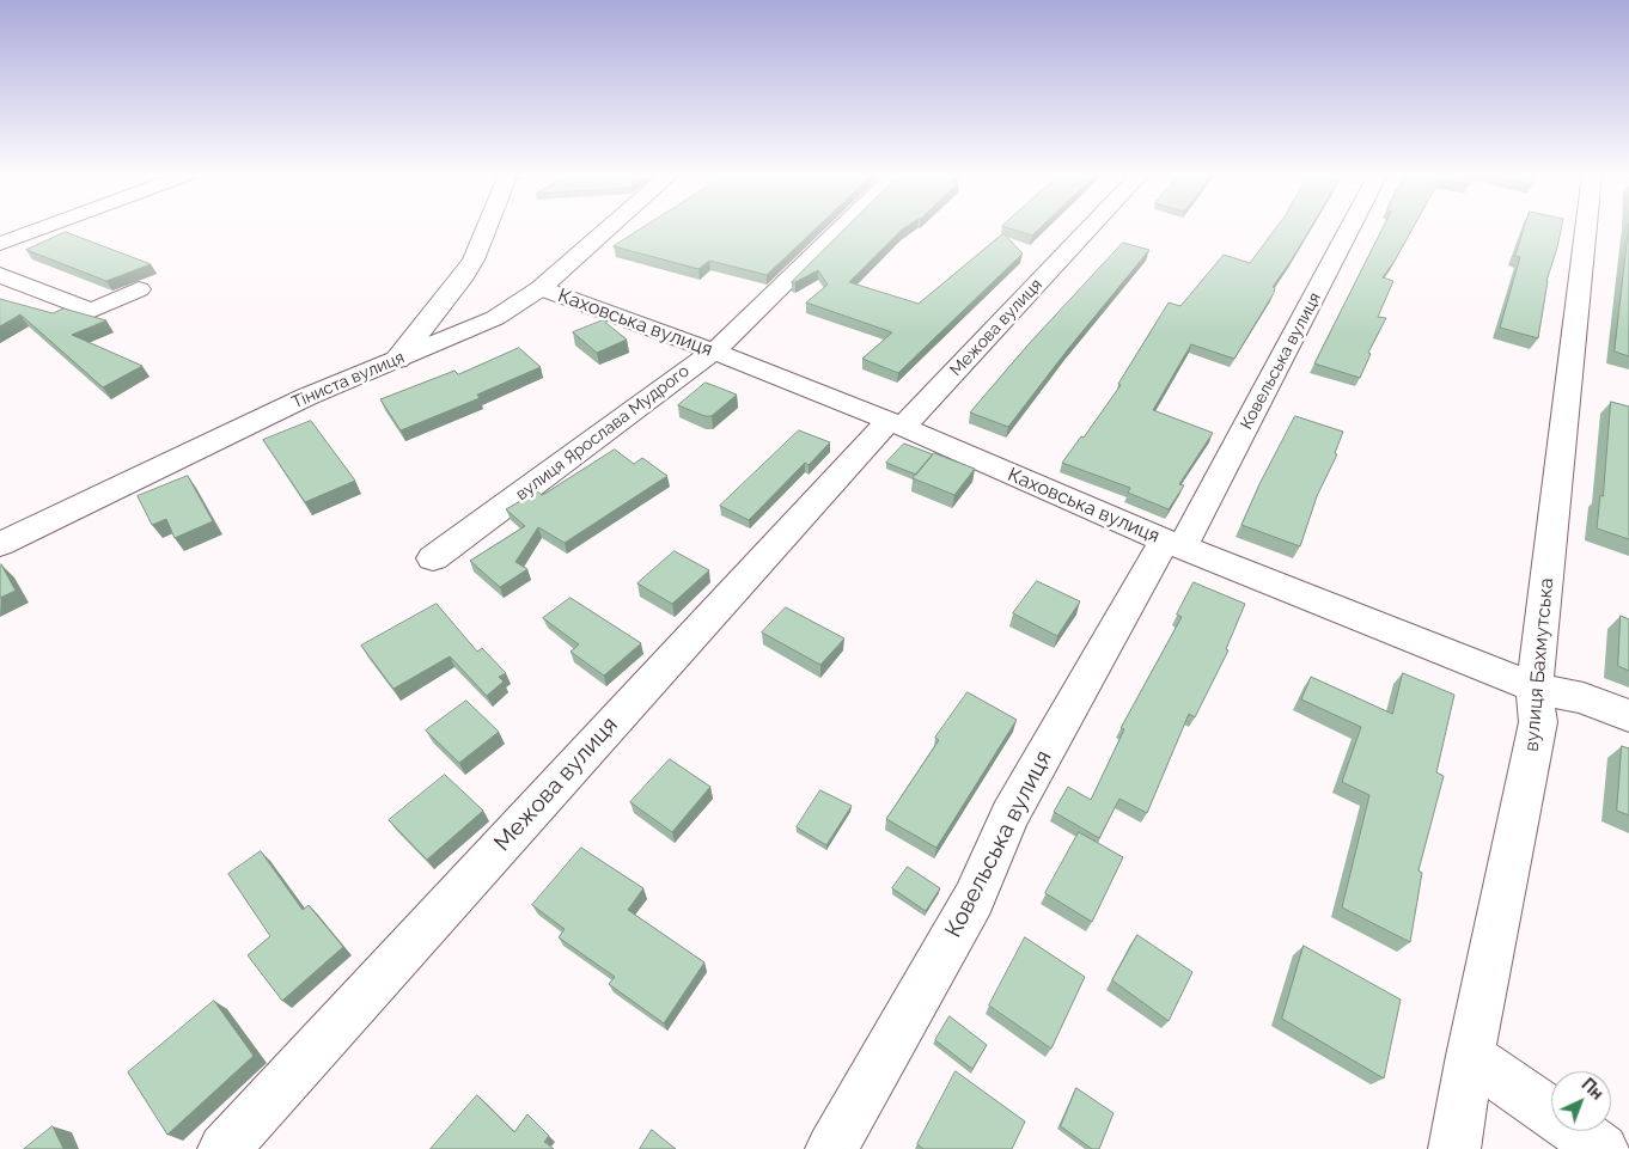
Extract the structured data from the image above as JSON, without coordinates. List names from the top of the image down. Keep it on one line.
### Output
{"streets":{"street":["Каховська вулиця","Межова вулиця","Ковельська вулиця","Тіниста вулиця","вулиця Ярослава Мудрого","вулиця Бахмутська"]},"crossings":[["Каховська вулиця","Межова вулиця"],["Каховська вулиця","Ковельська вулиця"],["Каховська вулиця","Тіниста вулиця"],["Каховська вулиця","вулиця Ярослава Мудрого"],["Каховська вулиця","вулиця Бахмутська"]],"north":"top right"}
